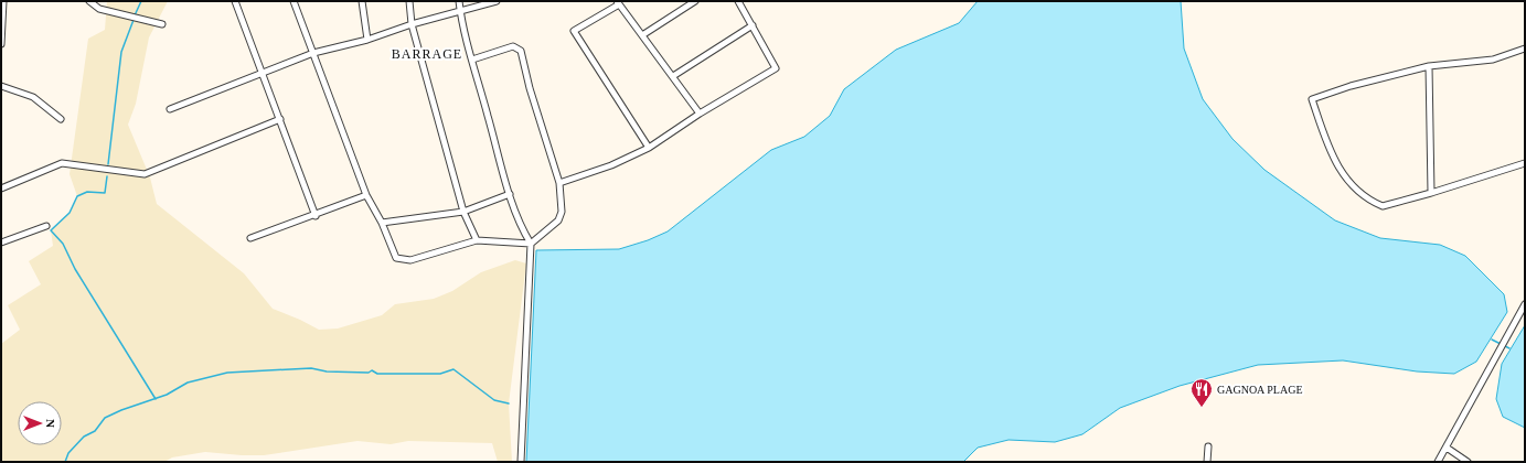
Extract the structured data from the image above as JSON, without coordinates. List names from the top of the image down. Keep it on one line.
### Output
{"districts":["BARRAGE"],"places":{"restaurant":["GAGNOA PLAGE"]},"north":"right"}
